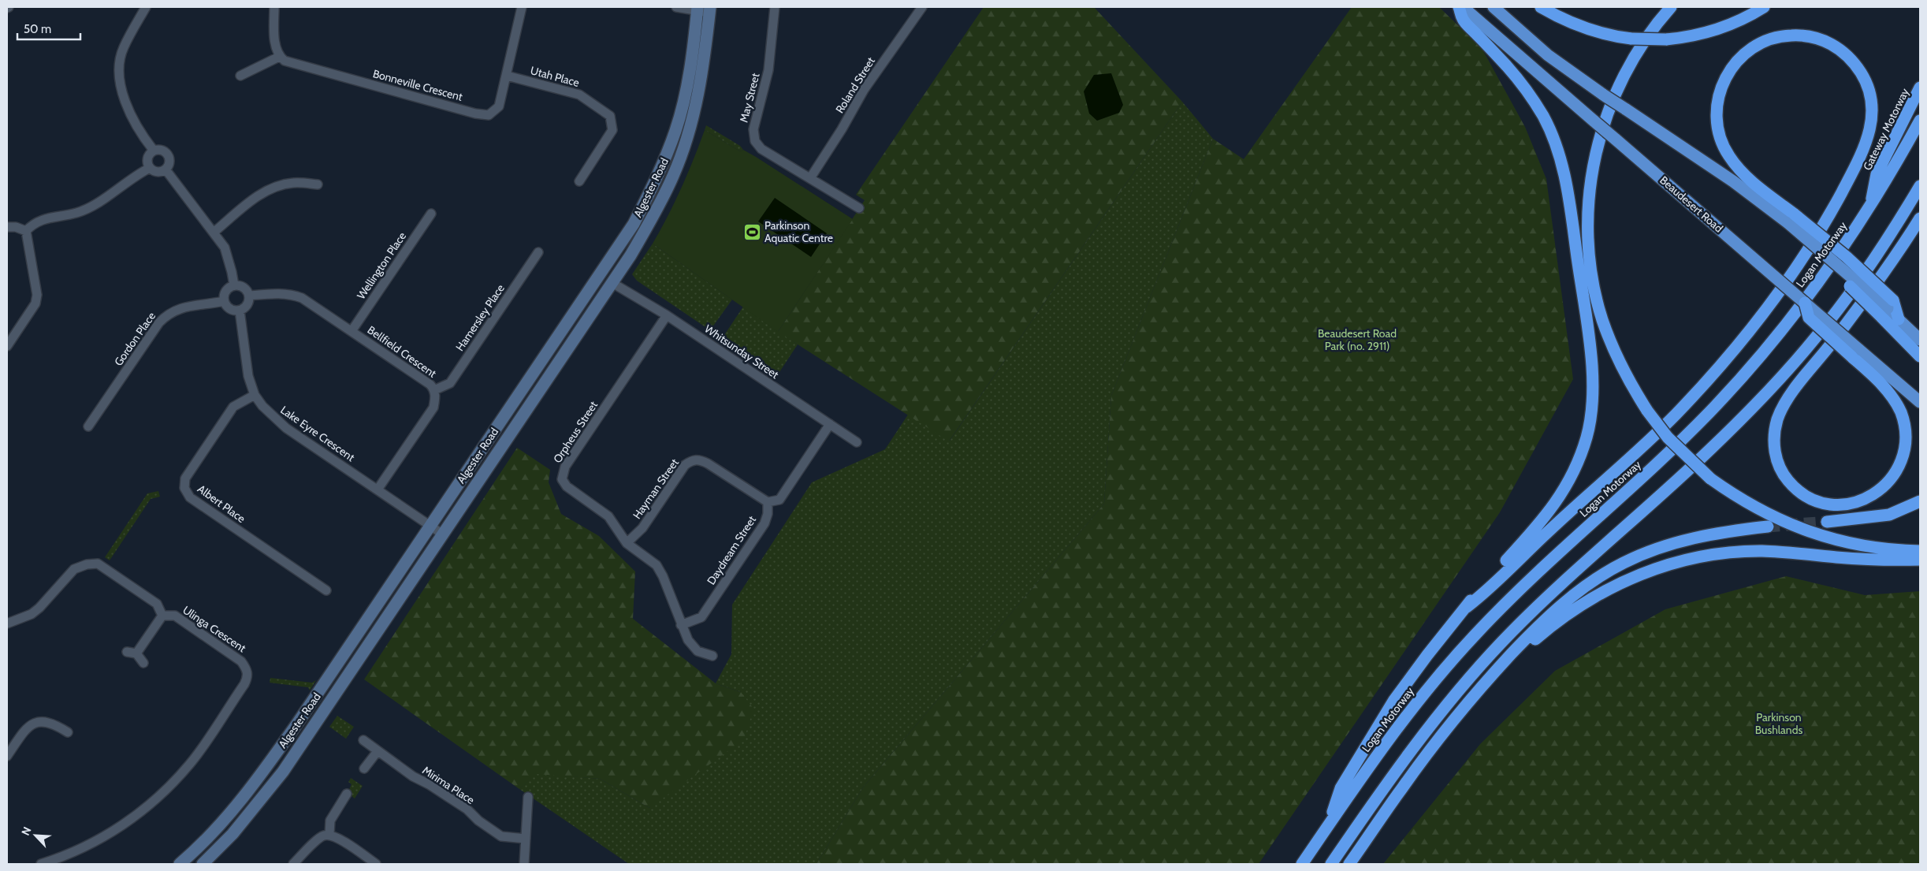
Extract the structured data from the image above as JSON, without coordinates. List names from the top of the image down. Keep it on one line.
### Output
{"streets":{"highway":["Gateway Motorway","Beaudesert Road","Logan Motorway"],"main road":["Algester Road"],"street":["Utah Place","Bonneville Crescent","Roland Street","May Street","Wellington Place","Hamersley Place","Gordon Place","Bellfield Crescent","Whitsunday Street","Orpheus Street","Lake Eyre Crescent","Hayman Street","Albert Place","Daydream Street","Ulinga Crescent","Mirima Place"]},"crossings":[["Utah Place","Bonneville Crescent"],["Roland Street","May Street"],["Gateway Motorway","Logan Motorway"],["Algester Road","Whitsunday Street"],["Algester Road","Lake Eyre Crescent"],["Wellington Place","Bellfield Crescent"],["Hamersley Place","Bellfield Crescent"],["Gordon Place","Bellfield Crescent"],["Gordon Place","Lake Eyre Crescent"],["Bellfield Crescent","Lake Eyre Crescent"],["Whitsunday Street","Orpheus Street"],["Orpheus Street","Hayman Street"],["Orpheus Street","Daydream Street"],["Lake Eyre Crescent","Albert Place"],["Hayman Street","Daydream Street"]],"parks":["Beaudesert Road Park (no. 2911)","Parkinson Bushlands"],"places":{"sports":["Parkinson Aquatic Centre"]},"scale_bar":"50 m","north":"top left"}
